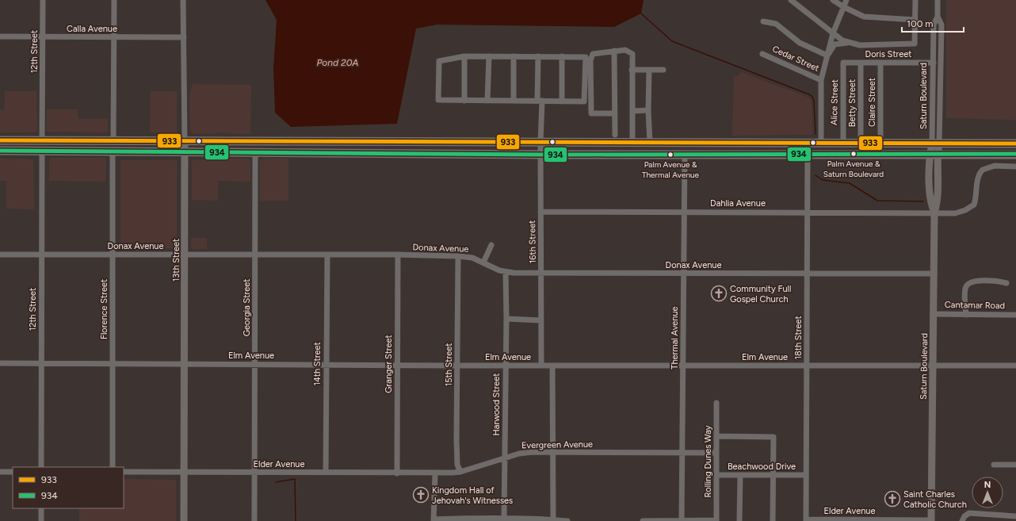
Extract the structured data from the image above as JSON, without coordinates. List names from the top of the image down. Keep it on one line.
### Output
{"streets":{"main road":["Saturn Boulevard","13th Street"],"street":["Calla Avenue","12th Street","Doris Street","Cedar Street","Alice Street","Claire Street","Betty Street","Dahlia Avenue","16th Street","Donax Avenue","Cantamar Road","Georgia Street","Florence Street","Thermal Avenue","18th Street","Elm Avenue","14th Street","Granger Street","15th Street","Harwood Street","Evergreen Avenue","Rolling Dunes Way","Elder Avenue","Beachwood Drive"]},"crossings":[["Calla Avenue","12th Street"],["Calla Avenue","13th Street"],["12th Street","Donax Avenue"],["12th Street","Elm Avenue"],["Doris Street","Saturn Boulevard"],["Doris Street","Alice Street"],["Doris Street","Claire Street"],["Doris Street","Betty Street"],["Saturn Boulevard","Dahlia Avenue"],["Saturn Boulevard","Donax Avenue"],["Saturn Boulevard","Cantamar Road"],["Saturn Boulevard","Elm Avenue"],["Saturn Boulevard","Elder Avenue"],["Dahlia Avenue","16th Street"],["Dahlia Avenue","Thermal Avenue"],["Dahlia Avenue","18th Street"],["16th Street","Donax Avenue"],["16th Street","Elm Avenue"],["Donax Avenue","13th Street"],["Donax Avenue","Georgia Street"],["Donax Avenue","Florence Street"],["Donax Avenue","Thermal Avenue"],["Donax Avenue","18th Street"],["Donax Avenue","14th Street"],["Donax Avenue","Granger Street"],["Donax Avenue","15th Street"],["Donax Avenue","Harwood Street"],["13th Street","Elm Avenue"],["13th Street","Elder Avenue"],["Georgia Street","Elm Avenue"],["Georgia Street","Elder Avenue"],["Florence Street","Elm Avenue"],["Thermal Avenue","Elm Avenue"],["Thermal Avenue","Evergreen Avenue"],["18th Street","Elm Avenue"],["18th Street","Elder Avenue"],["18th Street","Beachwood Drive"],["Elm Avenue","14th Street"],["Elm Avenue","Granger Street"],["Elm Avenue","15th Street"],["Elm Avenue","Harwood Street"],["14th Street","Elder Avenue"],["Granger Street","Elder Avenue"],["15th Street","Evergreen Avenue"],["Harwood Street","Evergreen Avenue"],["Evergreen Avenue","Rolling Dunes Way"],["Evergreen Avenue","Elder Avenue"],["Rolling Dunes Way","Beachwood Drive"]],"water":["Pond 20A"],"places":{"other":["Palm Avenue & Saturn Boulevard","Palm Avenue & Thermal Avenue"],"church":["Community Full Gospel Church","Kingdom Hall of Jehovah's Witnesses","Saint Charles Catholic Church"]},"lines":["transit line 933","transit line 934"],"legend":["933","934"],"scale_bar":"100 m","north":"top"}
